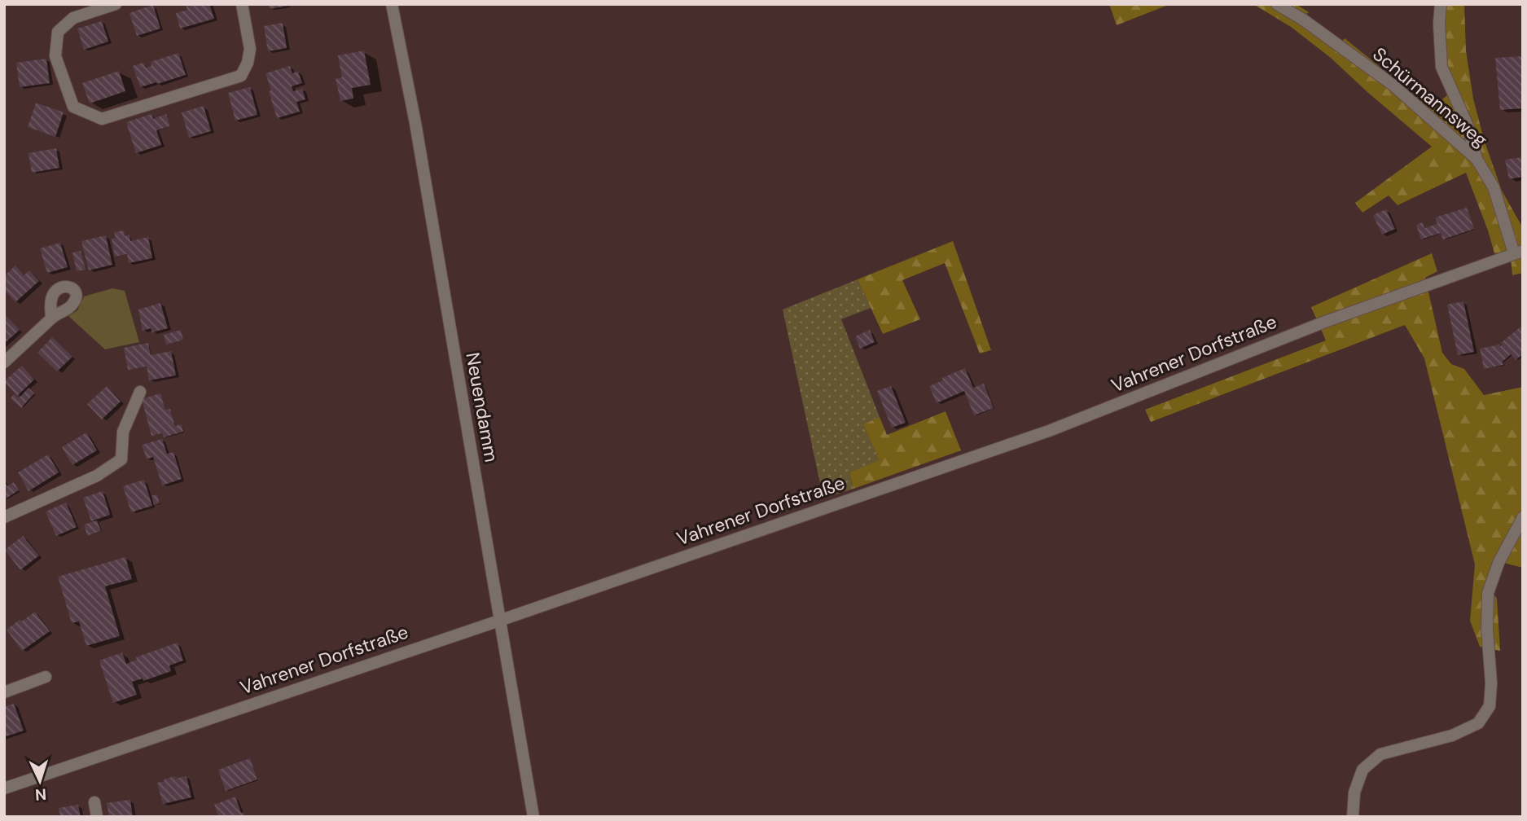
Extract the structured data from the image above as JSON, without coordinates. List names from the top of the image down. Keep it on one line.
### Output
{"streets":{"street":["Schürmannsweg","Vahrener Dorfstraße","Neuendamm"]},"crossings":[["Schürmannsweg","Vahrener Dorfstraße"],["Vahrener Dorfstraße","Neuendamm"]],"north":"bottom"}
